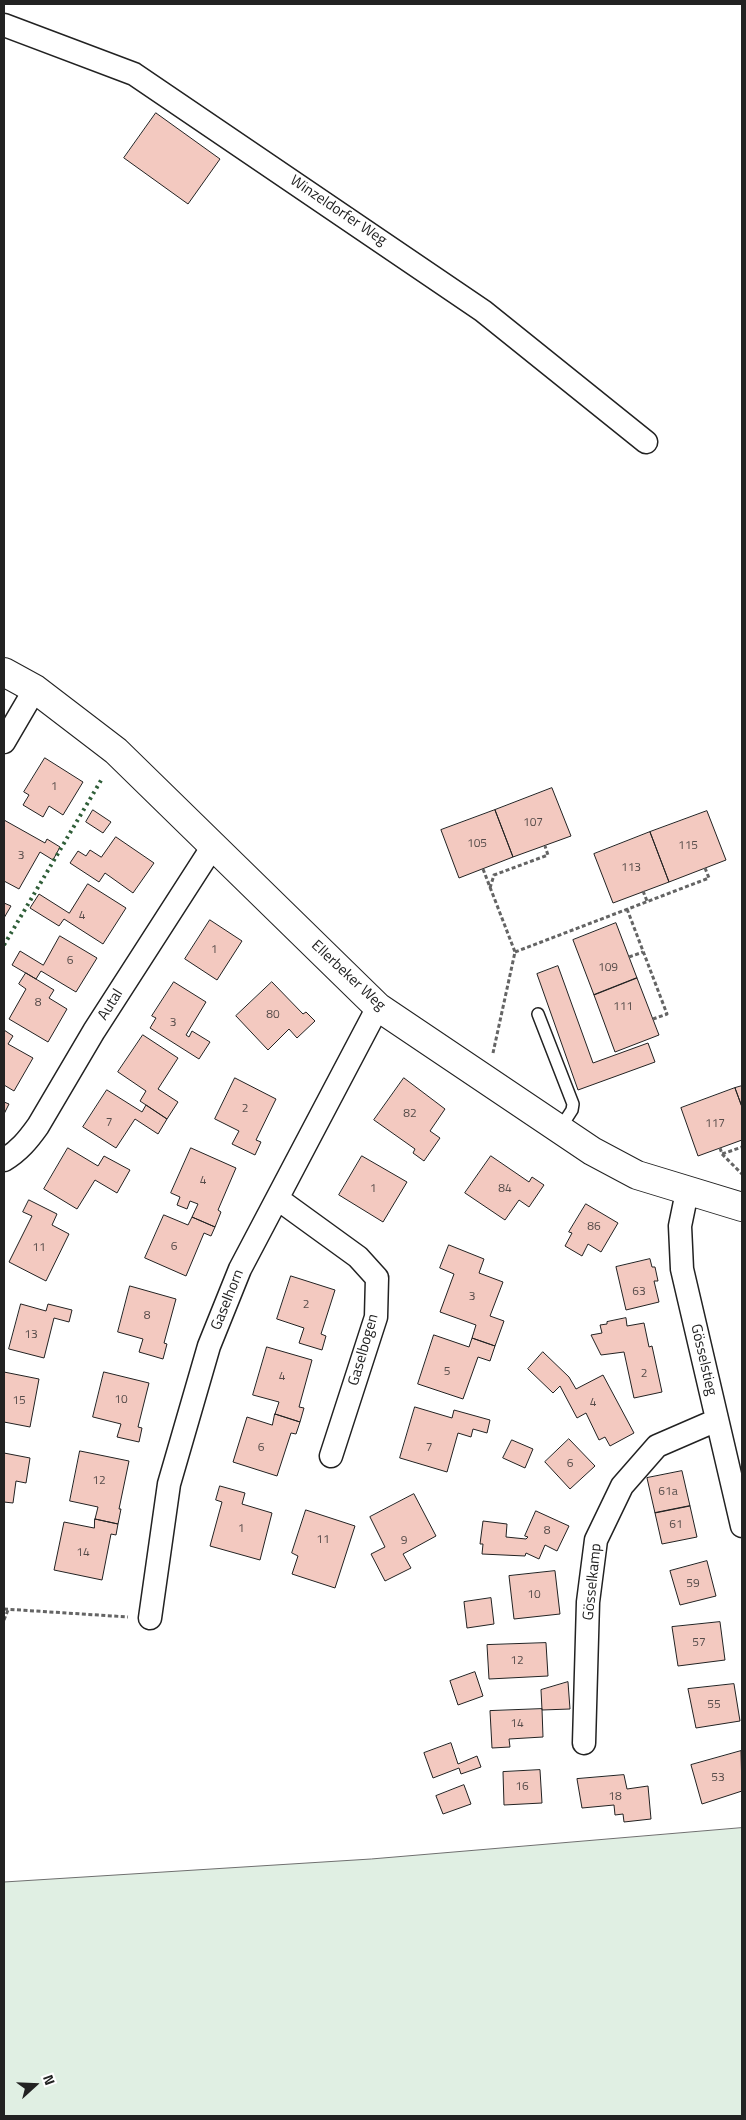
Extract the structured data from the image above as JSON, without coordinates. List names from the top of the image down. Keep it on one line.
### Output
{"streets":{"street":["Winzeldorfer Weg","Ellerbeker Weg","Autal","Gaselhorn","Gaselbogen","Gösselstieg","Gösselkamp"]},"crossings":[["Ellerbeker Weg","Autal"],["Ellerbeker Weg","Gaselhorn"],["Ellerbeker Weg","Gösselstieg"],["Gaselhorn","Gaselbogen"],["Gösselstieg","Gösselkamp"]],"house_numbers":["1","107","105","115","3","113","4","1","6","109","8","111","80","3","2","82","7","117","4","1","84","86","6","11","63","3","2","8","13","5","2","4","10","15","4","6","7","6","12","61a","61","1","8","11","9","14","59","10","57","12","55","14","53","16","18"],"north":"right"}
